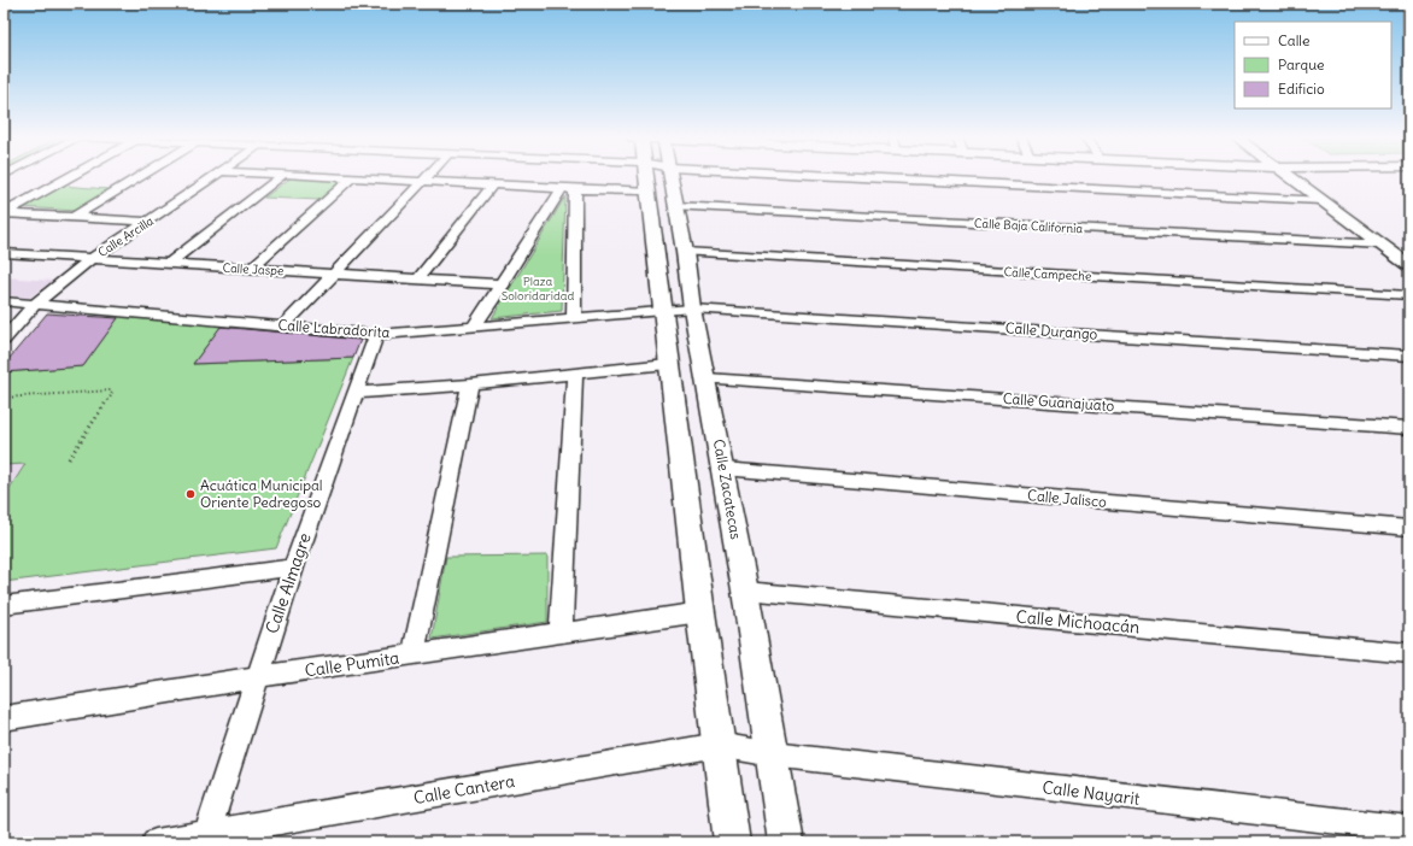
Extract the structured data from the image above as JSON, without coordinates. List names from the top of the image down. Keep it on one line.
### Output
{"streets":{"street":["Calle Baja California","Calle Arcilla","Calle Jaspe","Calle Campeche","Calle Labradorita","Calle Durango","Calle Guanajuato","Calle Zacatecas","Calle Jalisco","Calle Almagre","Calle Michoacán","Calle Pumita","Calle Cantera","Calle Nayarit"]},"crossings":[["Calle Baja California","Calle Zacatecas"],["Calle Arcilla","Calle Jaspe"],["Calle Arcilla","Calle Labradorita"],["Calle Campeche","Calle Zacatecas"],["Calle Labradorita","Calle Durango"],["Calle Labradorita","Calle Zacatecas"],["Calle Labradorita","Calle Almagre"],["Calle Durango","Calle Zacatecas"],["Calle Guanajuato","Calle Zacatecas"],["Calle Zacatecas","Calle Jalisco"],["Calle Zacatecas","Calle Michoacán"],["Calle Zacatecas","Calle Pumita"],["Calle Zacatecas","Calle Cantera"],["Calle Zacatecas","Calle Nayarit"],["Calle Almagre","Calle Pumita"],["Calle Almagre","Calle Cantera"],["Calle Cantera","Calle Nayarit"]],"parks":["Plaza Soloridaridad"],"places":["Acuática Municipal Oriente Pedregoso"],"legend":["Calle","Parque","Edificio"]}
